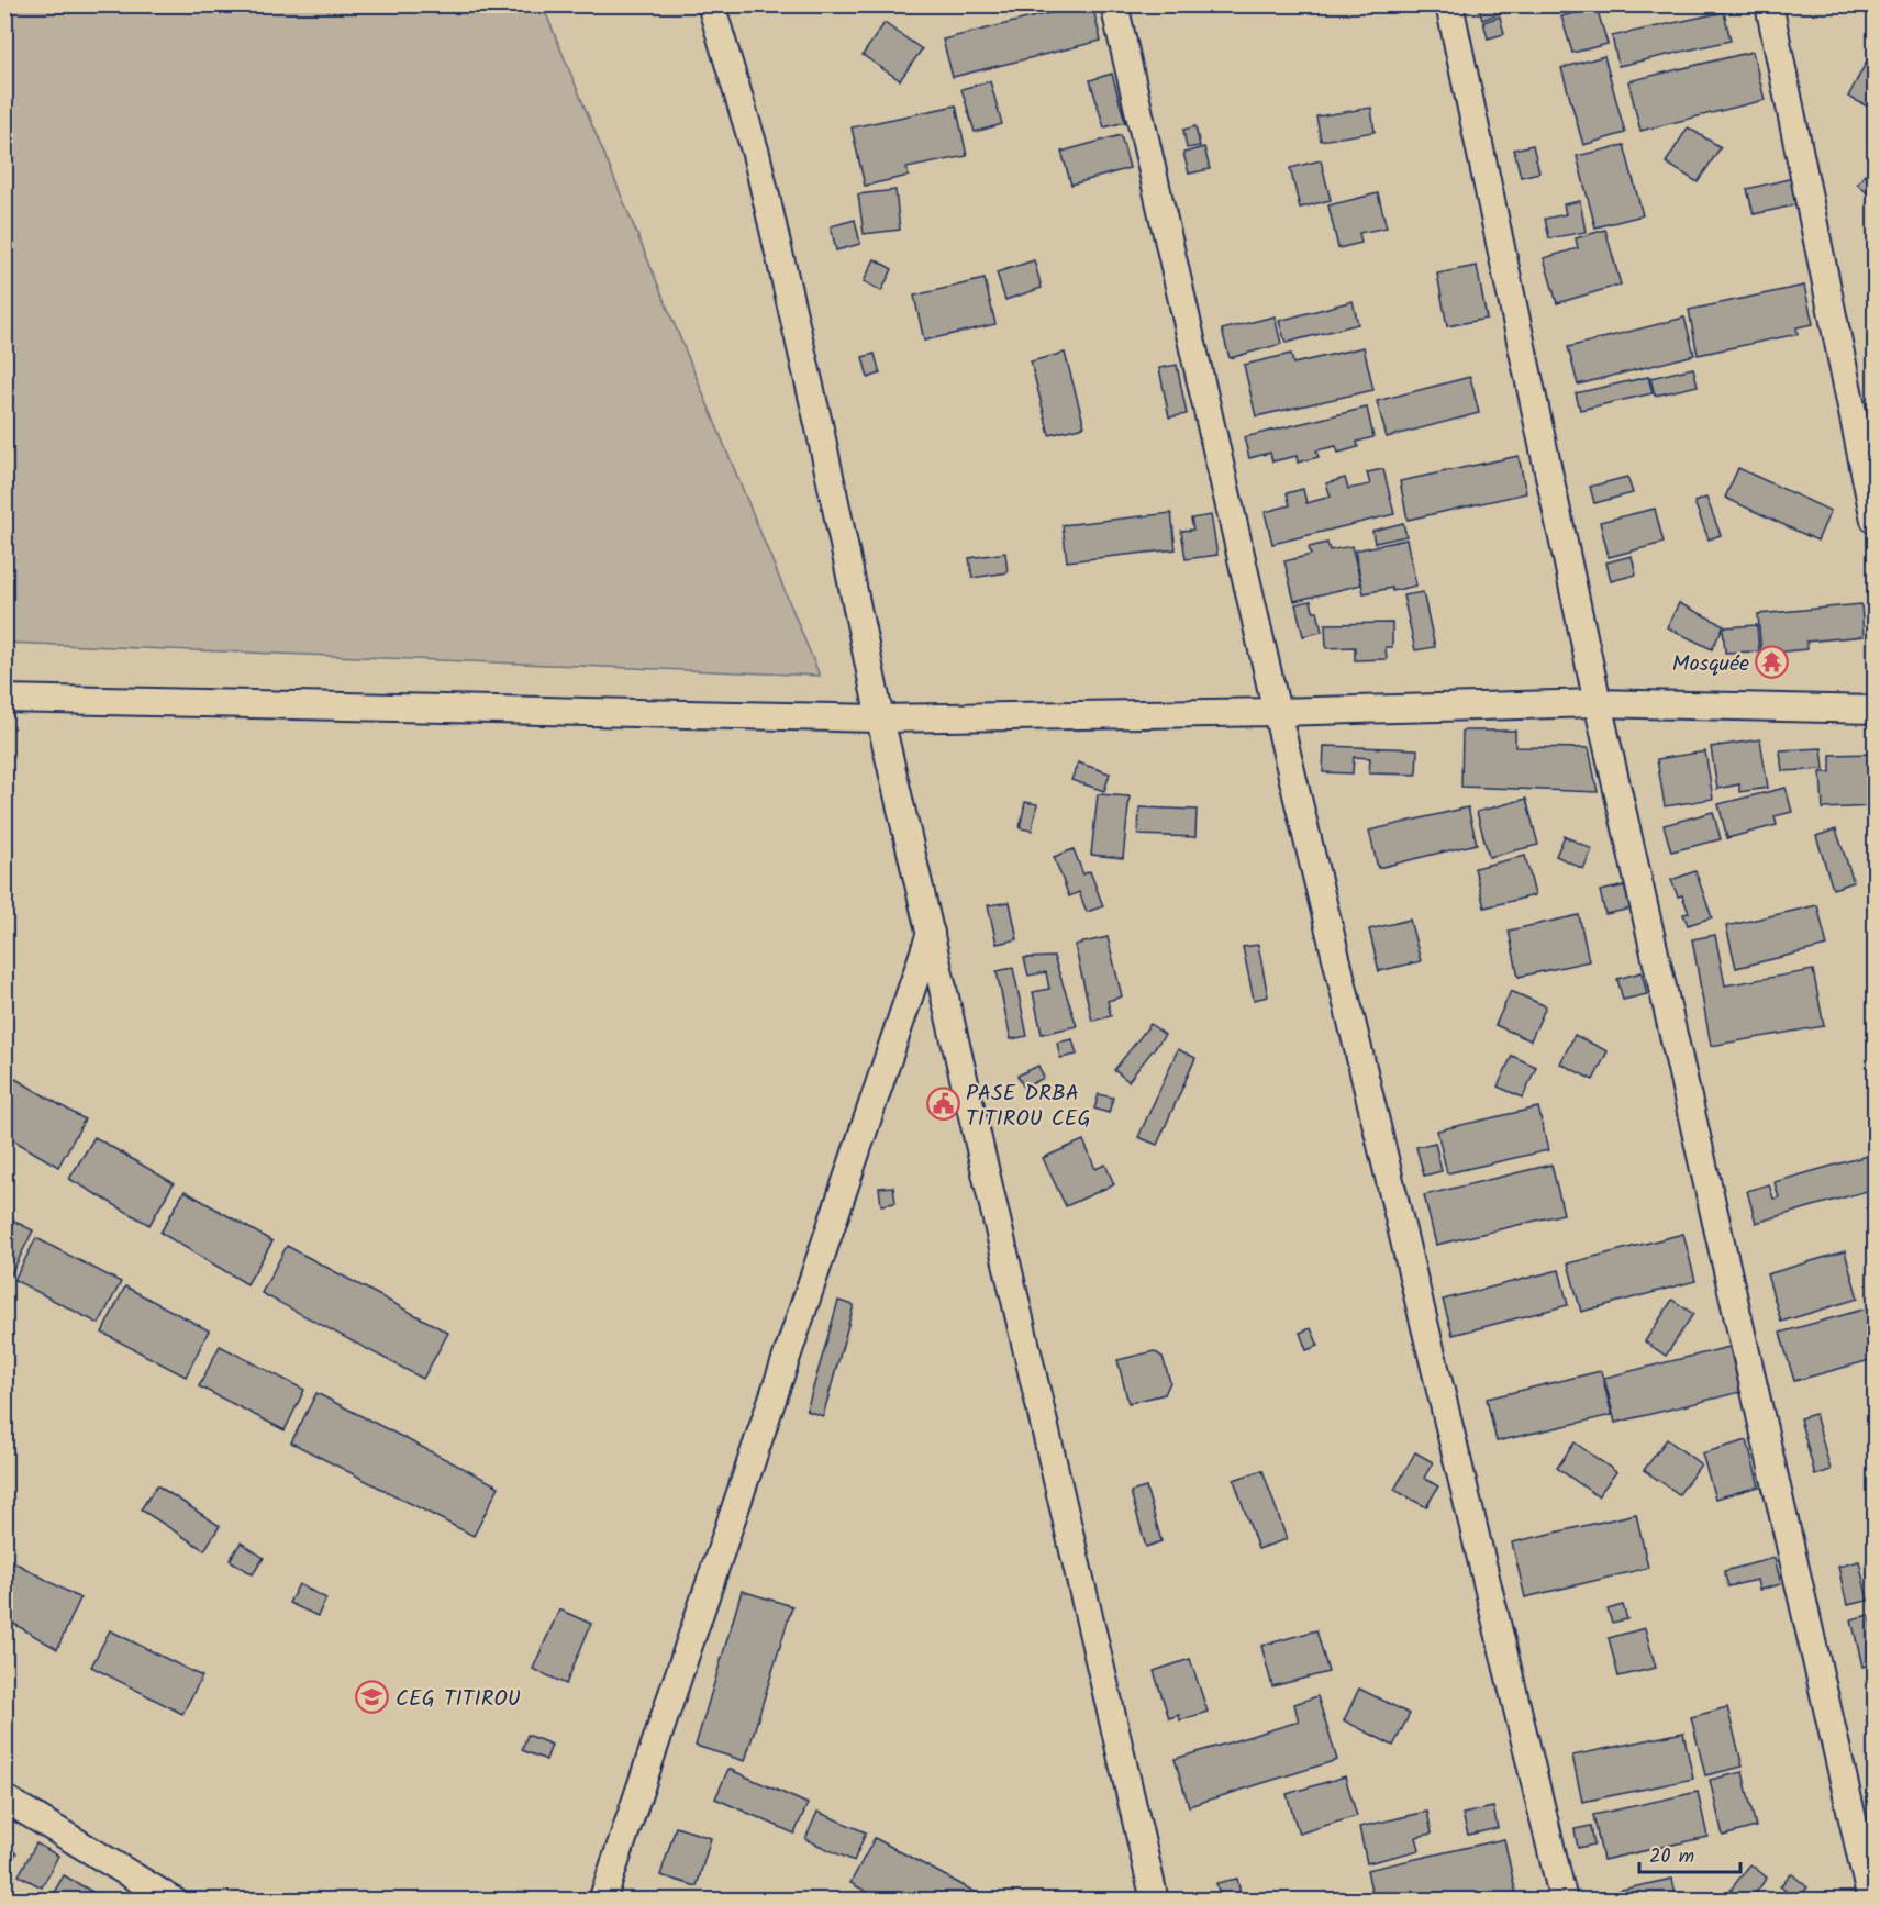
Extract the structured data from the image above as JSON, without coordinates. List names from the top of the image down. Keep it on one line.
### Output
{"places":{"temple":["Mosquée"],"public building":["PASE DRBA TITIROU CEG"],"school or university":["CEG TITIROU"]},"scale_bar":"20 m"}
